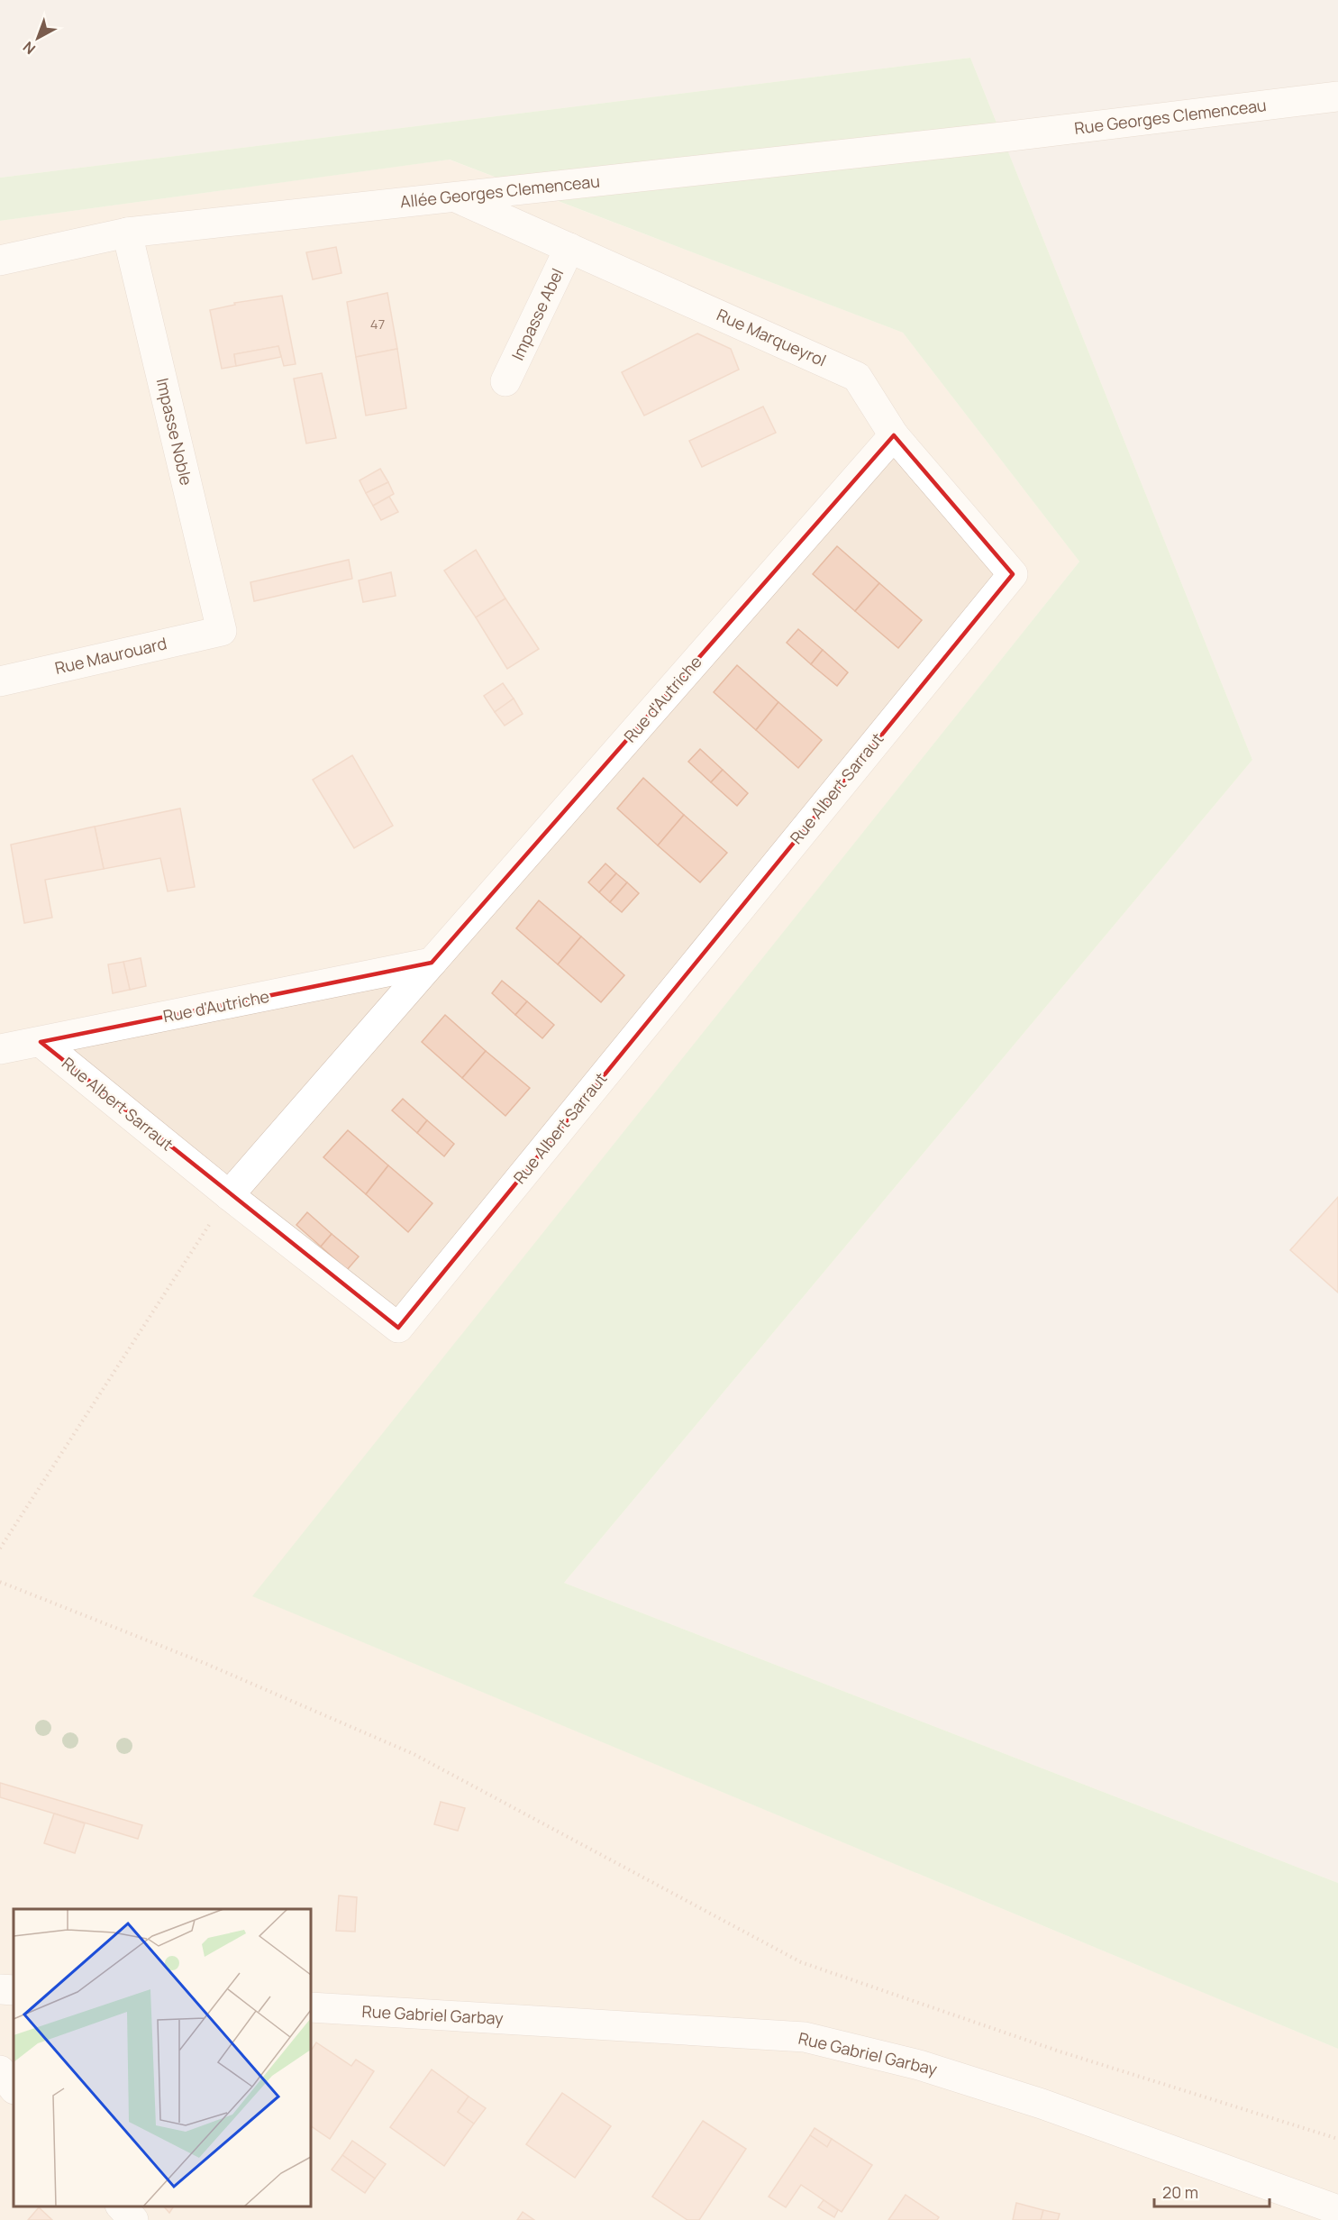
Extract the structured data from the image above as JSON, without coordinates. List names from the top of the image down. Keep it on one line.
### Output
{"streets":{"street":["Rue Georges Clemenceau","Allée Georges Clemenceau","Impasse Abel","Rue Marqueyrol","Impasse Noble","Rue Maurouard","Rue d'Autriche","Rue Albert Sarraut","Rue Gabriel Garbay"]},"crossings":[["Rue Georges Clemenceau","Allée Georges Clemenceau"],["Allée Georges Clemenceau","Rue Marqueyrol"],["Allée Georges Clemenceau","Impasse Noble"],["Impasse Abel","Rue Marqueyrol"],["Rue Marqueyrol","Rue d'Autriche"],["Rue Marqueyrol","Rue Albert Sarraut"],["Impasse Noble","Rue Maurouard"],["Rue d'Autriche","Rue Albert Sarraut"]],"house_numbers":["47"],"scale_bar":"20 m","north":"bottom left"}
